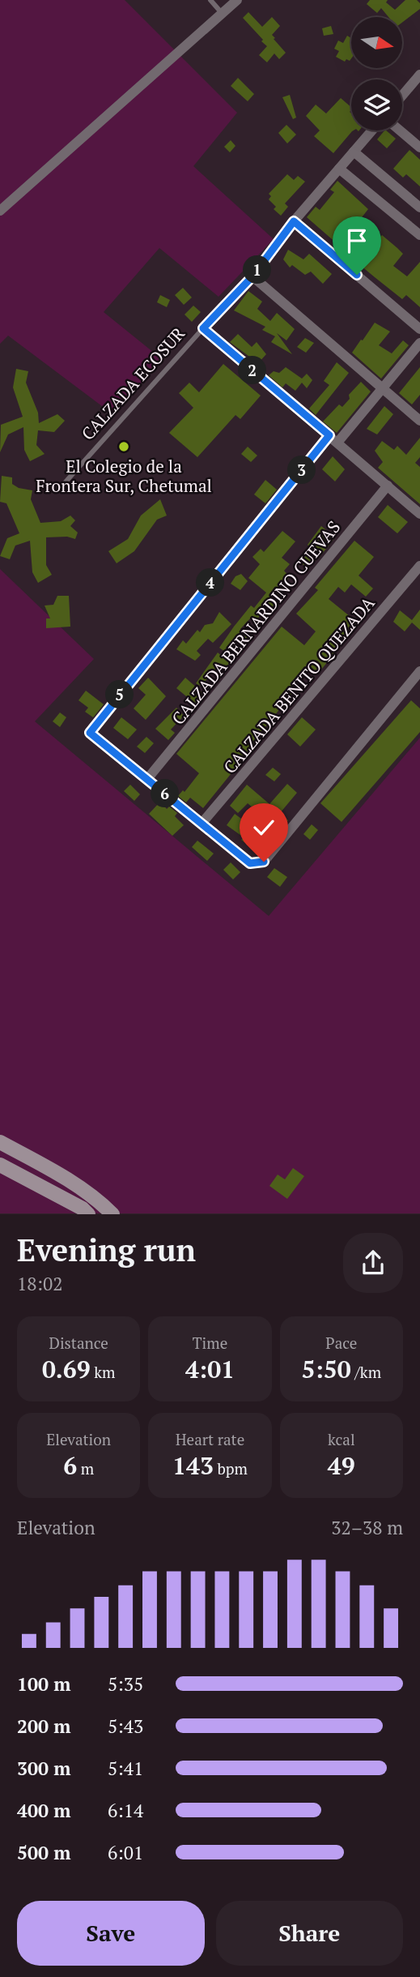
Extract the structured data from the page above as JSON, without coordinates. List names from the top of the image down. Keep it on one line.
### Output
{"streets":{"street":["CALZADA ECOSUR","CALZADA BERNARDINO CUEVAS","CALZADA BENITO QUEZADA"]},"places":["El Colegio de la Frontera Sur, Chetumal"],"north":"right","page":{"pins":["1","2","3","4","5","6"],"heading":["Evening run","18:02"],"stats":[["Distance","0.69 km"],["Time","4:01"],["Pace","5:50 /km"],["Elevation","6 m"],["Heart rate","143 bpm"],["kcal","49"]],"chart":["Elevation","32–38 m"],"list":[{"name":"100 m","note":"5:35"},{"name":"200 m","note":"5:43"},{"name":"300 m","note":"5:41"},{"name":"400 m","note":"6:14"},{"name":"500 m","note":"6:01"}],"buttons":["Save","Share"]}}
